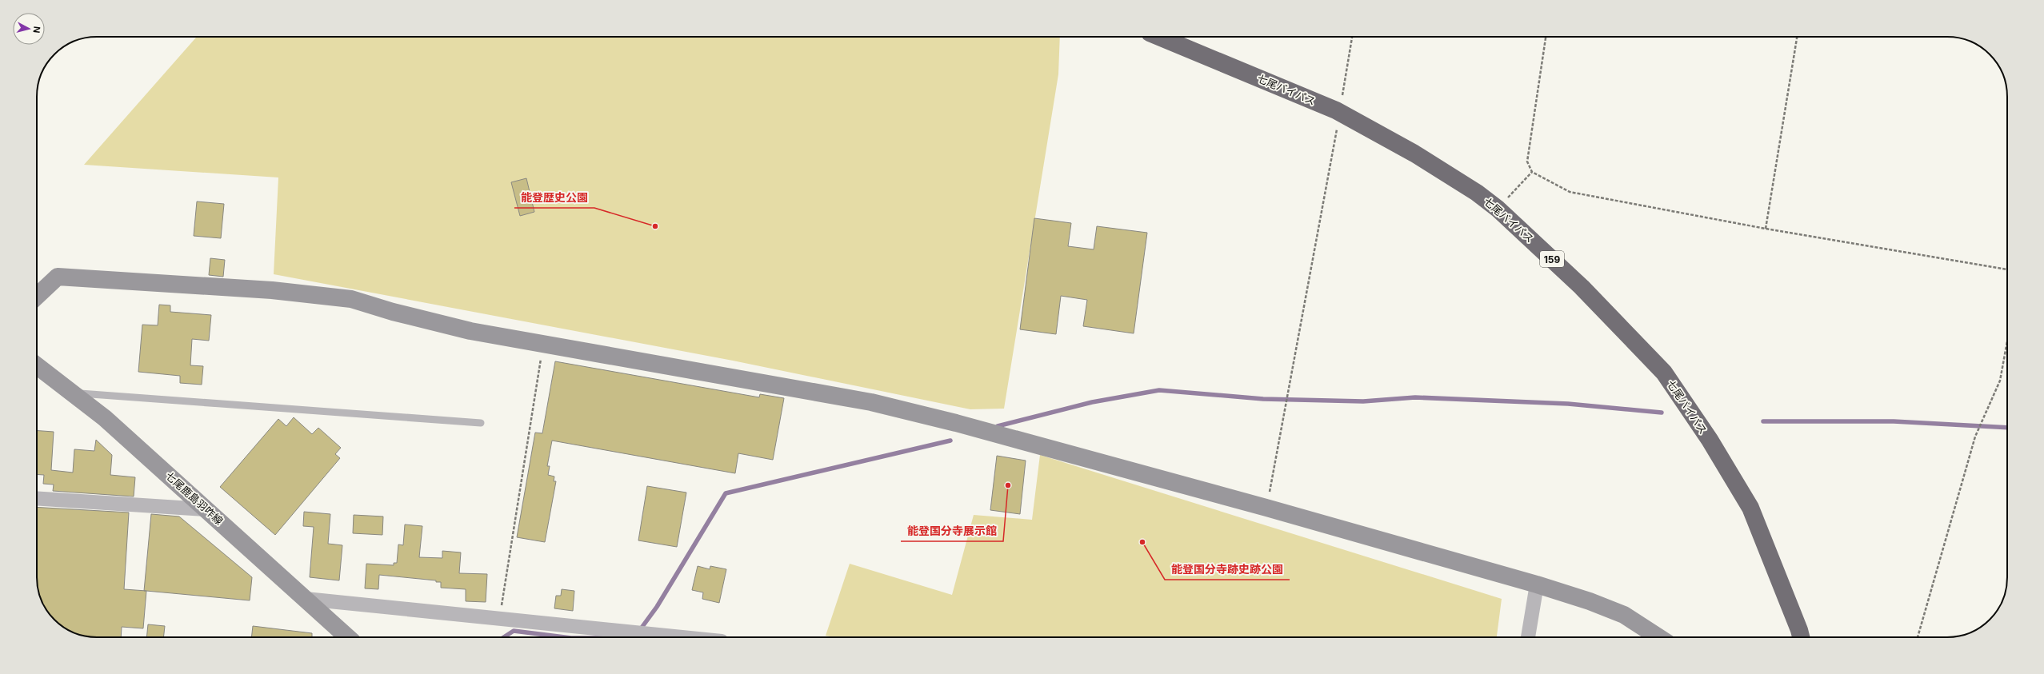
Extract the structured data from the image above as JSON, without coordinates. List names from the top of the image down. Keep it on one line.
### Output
{"streets":{"highway":["七尾バイパス","159"],"street":["七尾鹿島羽咋線"]},"places":["能登歴史公園","能登国分寺展示館","能登国分寺跡史跡公園"],"north":"right"}
